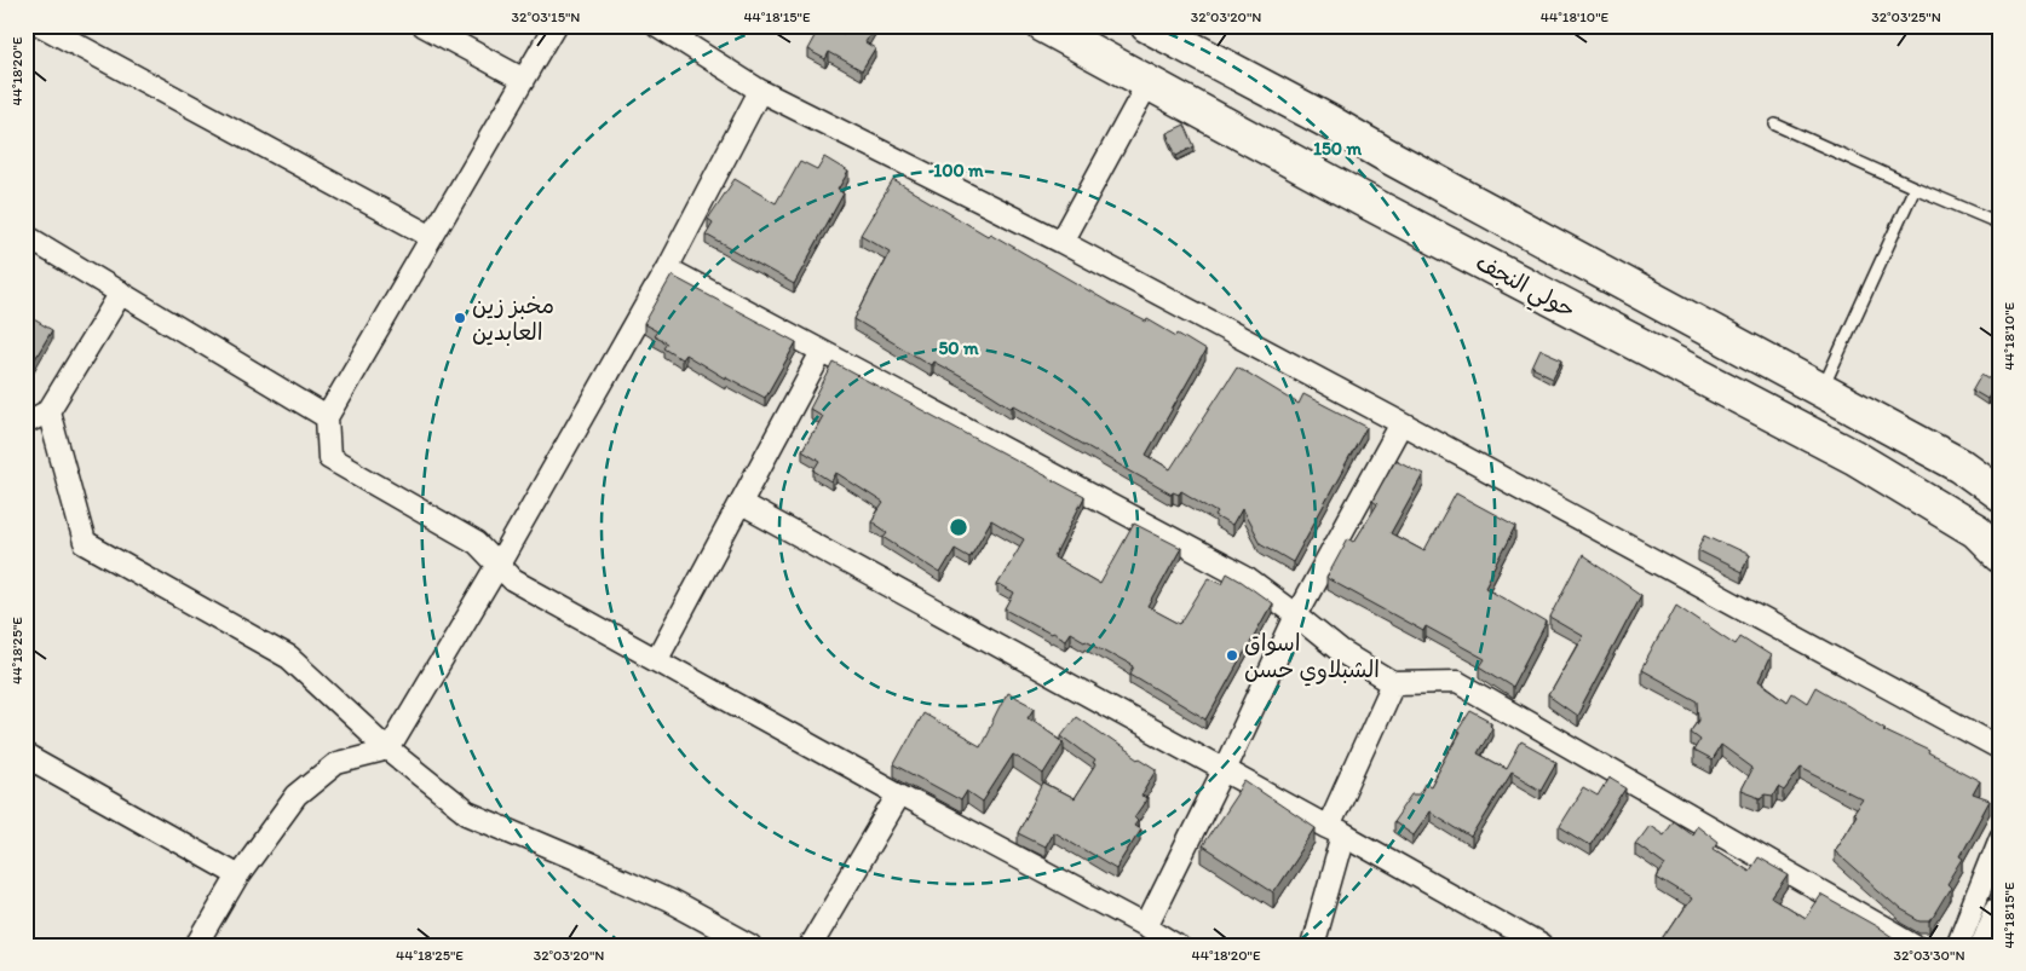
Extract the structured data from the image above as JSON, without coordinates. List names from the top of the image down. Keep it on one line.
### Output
{"streets":{"main road":["حولي النجف"]},"places":["مخبز زين العابدين","اسواق الشبلاوي حسن"],"coordinates":["32°03'15\"N","44°18'15\"E","32°03'20\"N","44°18'10\"E","32°03'25\"N","44°18'20\"E","44°18'25\"E","32°03'30\"N"],"rings":["150 m","100 m","50 m"]}
